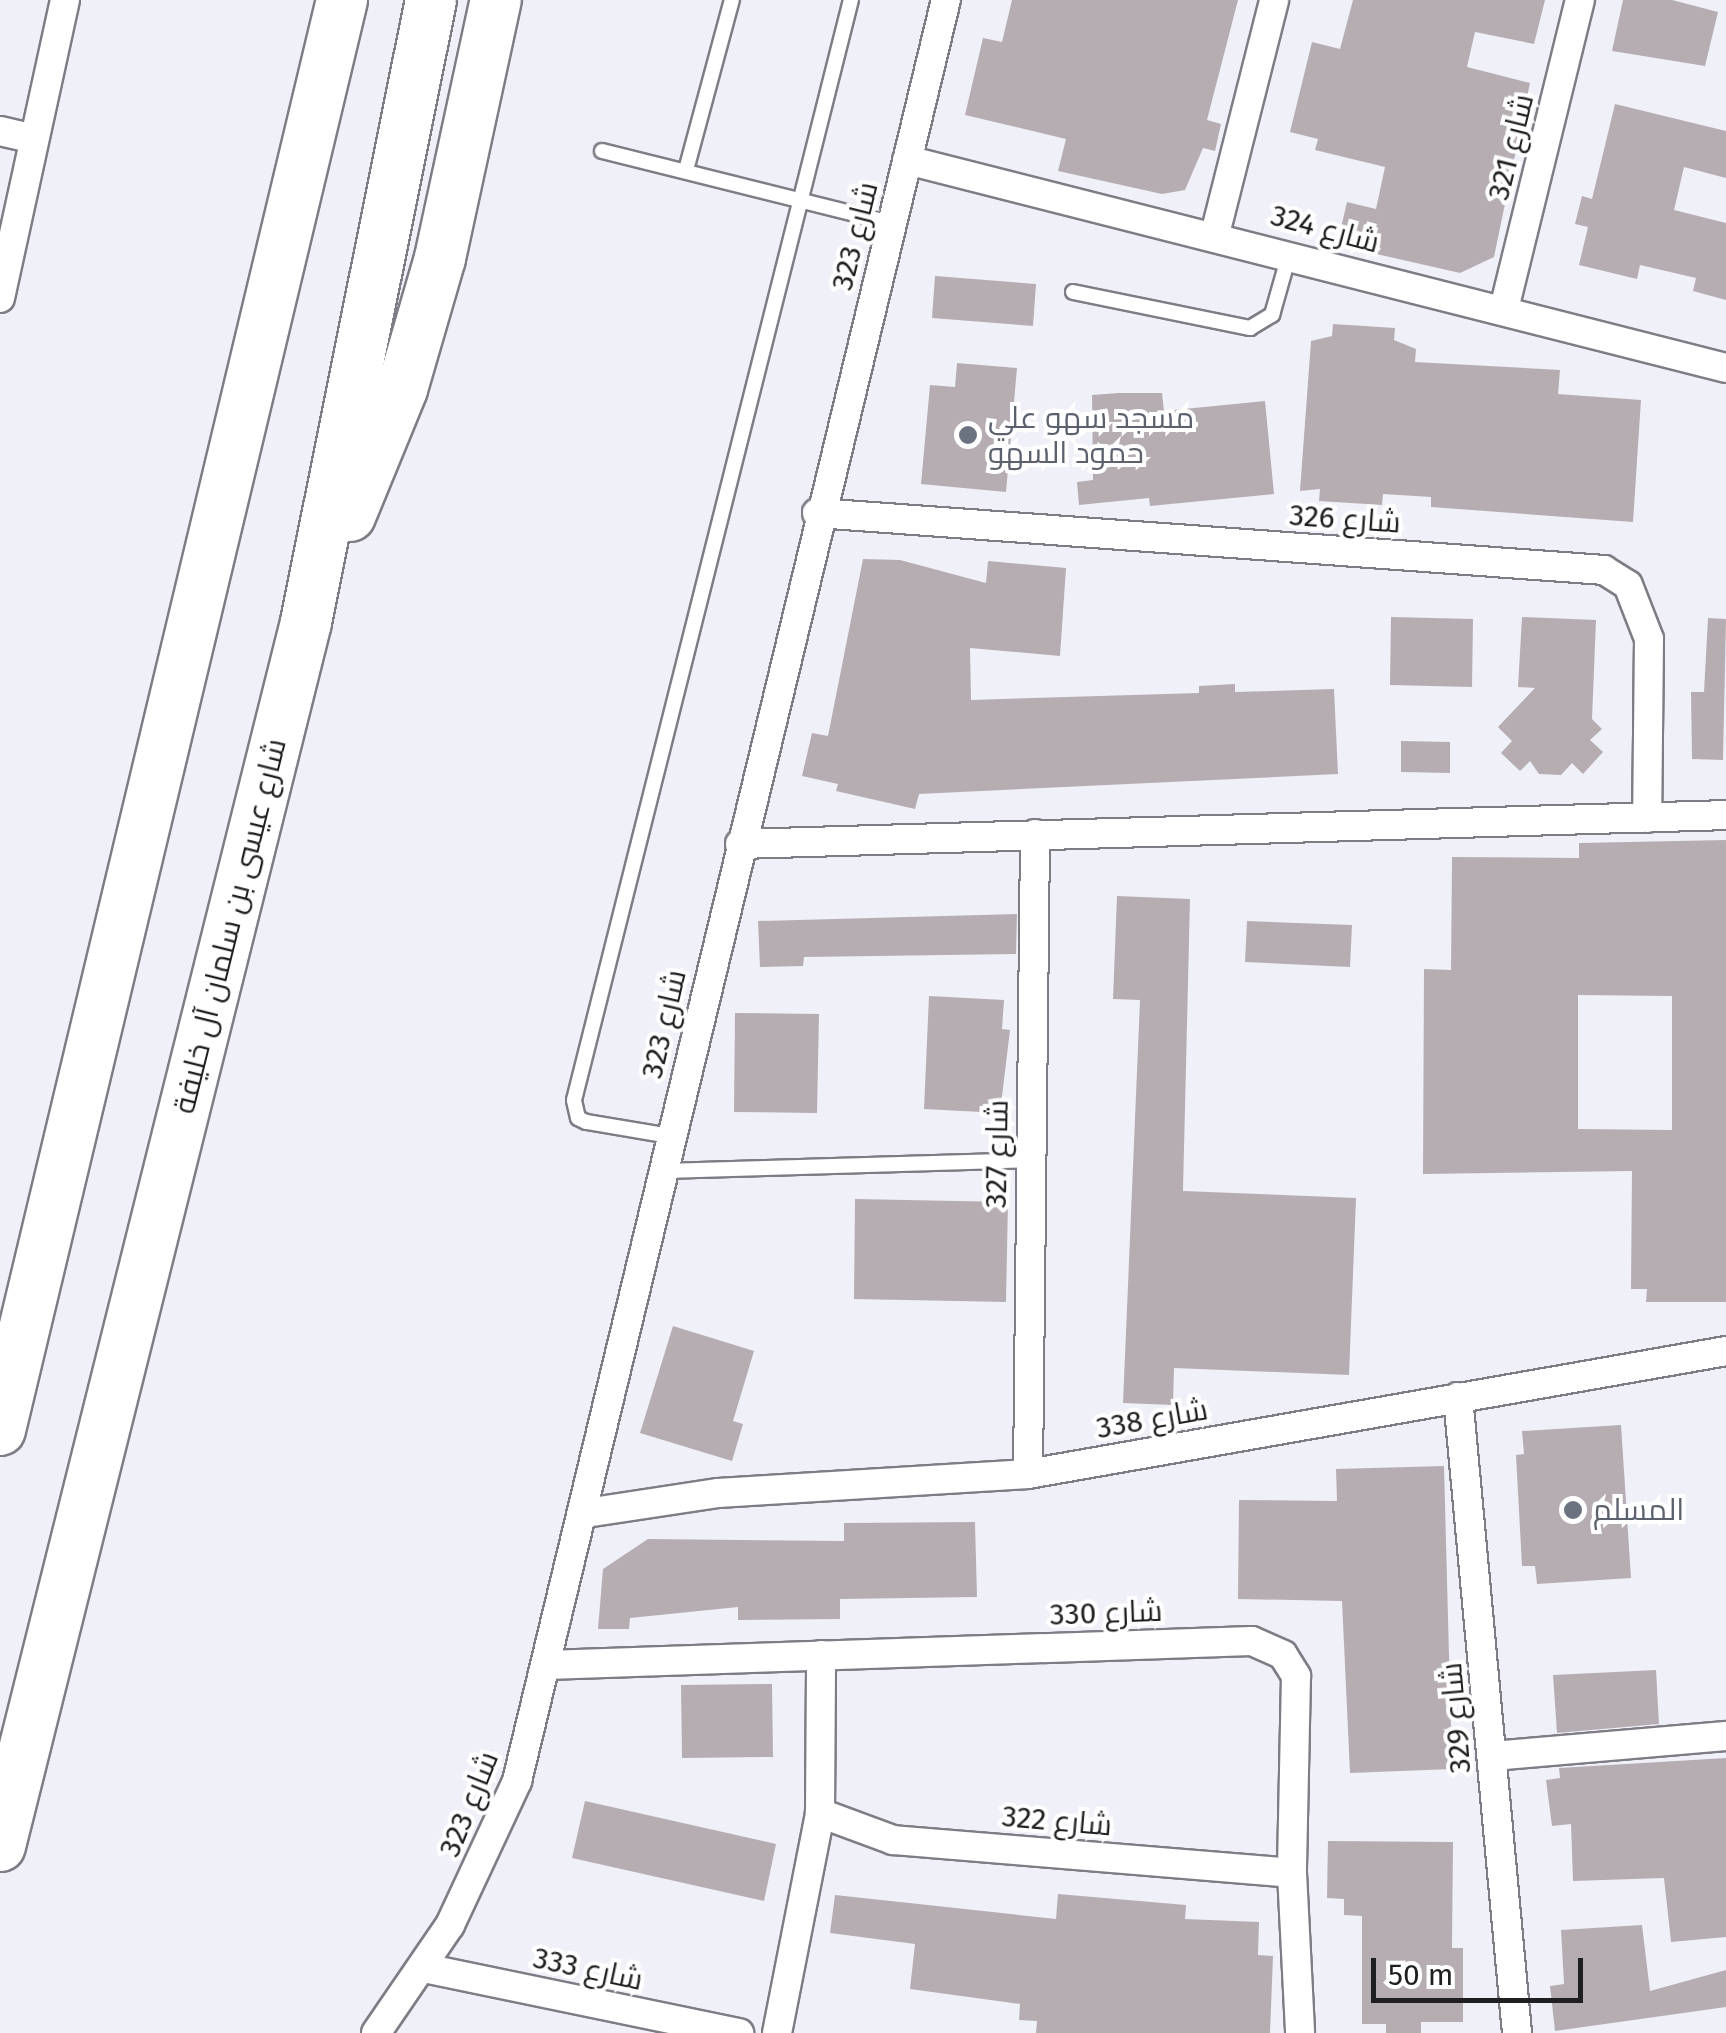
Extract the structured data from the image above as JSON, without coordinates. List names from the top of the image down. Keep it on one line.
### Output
{"streets":{"highway":["شارع عيسى بن سلمان آل خليفة"],"street":["شارع 321","شارع 324","شارع 323","شارع 326","شارع 327","شارع 338","شارع 330","شارع 329","شارع 322","شارع 333"]},"crossings":[["شارع 321","شارع 324"],["شارع 324","شارع 323"],["شارع 323","شارع 326"],["شارع 323","شارع 338"],["شارع 323","شارع 330"],["شارع 323","شارع 333"],["شارع 327","شارع 338"],["شارع 338","شارع 329"],["شارع 330","شارع 322"]],"places":["مسجد سهو علي حمود السهو","المسلم"],"scale_bar":"50 m"}
